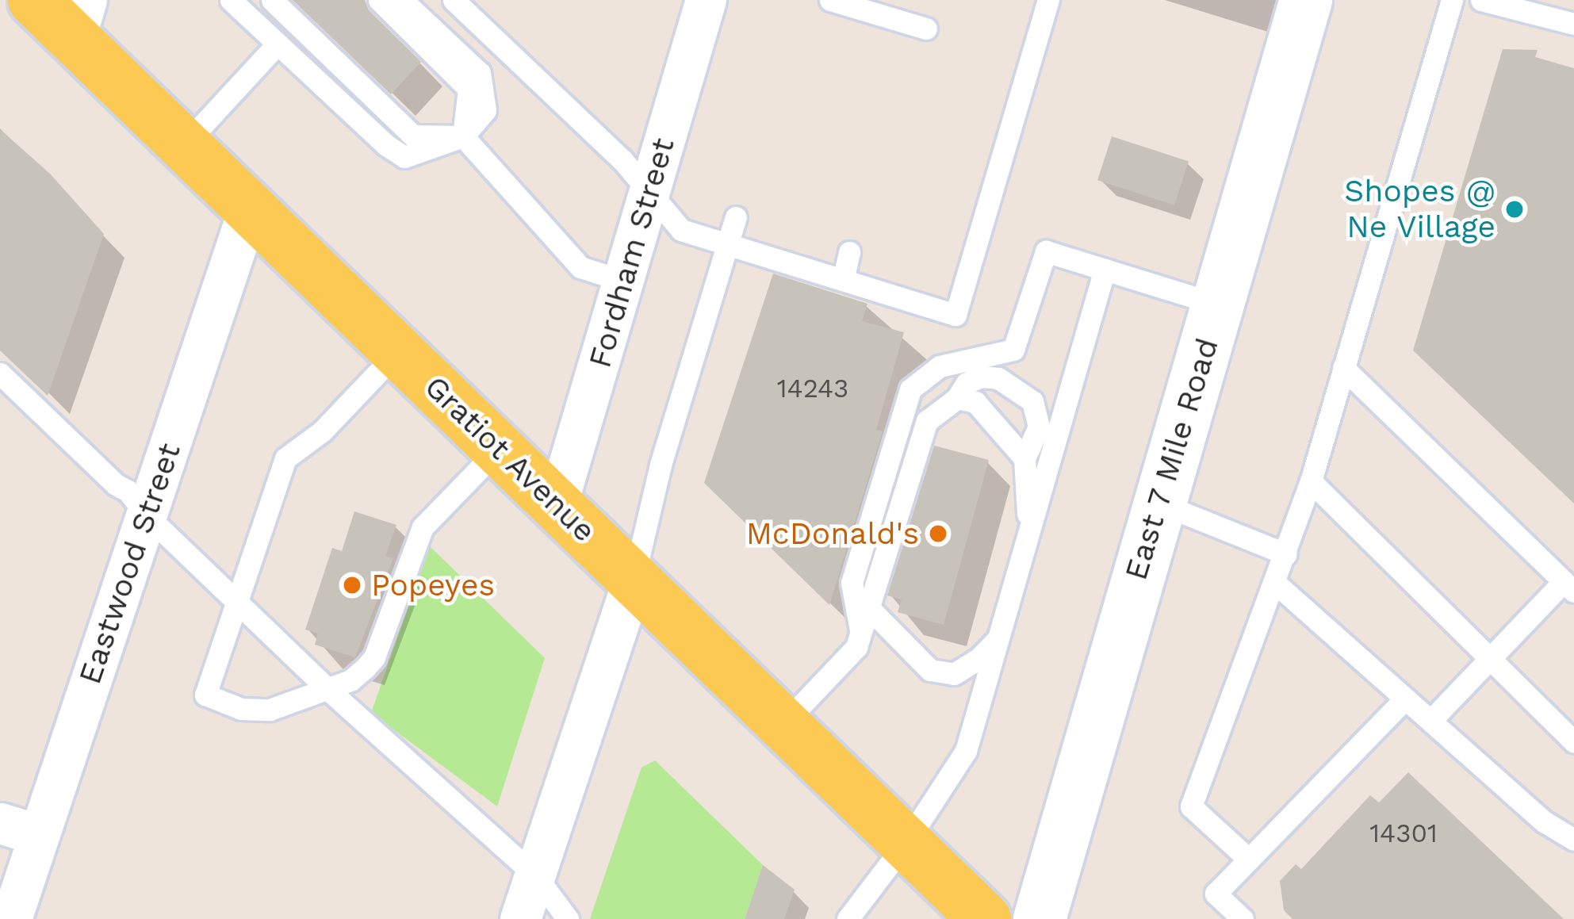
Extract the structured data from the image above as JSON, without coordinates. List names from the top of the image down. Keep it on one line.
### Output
{"streets":{"main road":["Gratiot Avenue"],"street":["Fordham Street","East 7 Mile Road","Eastwood Street"]},"crossings":[["Fordham Street","Gratiot Avenue"],["Gratiot Avenue","Eastwood Street"]],"places":["Shopes @ Ne Village","McDonald's","Popeyes"],"house_numbers":["14243","14301"]}
